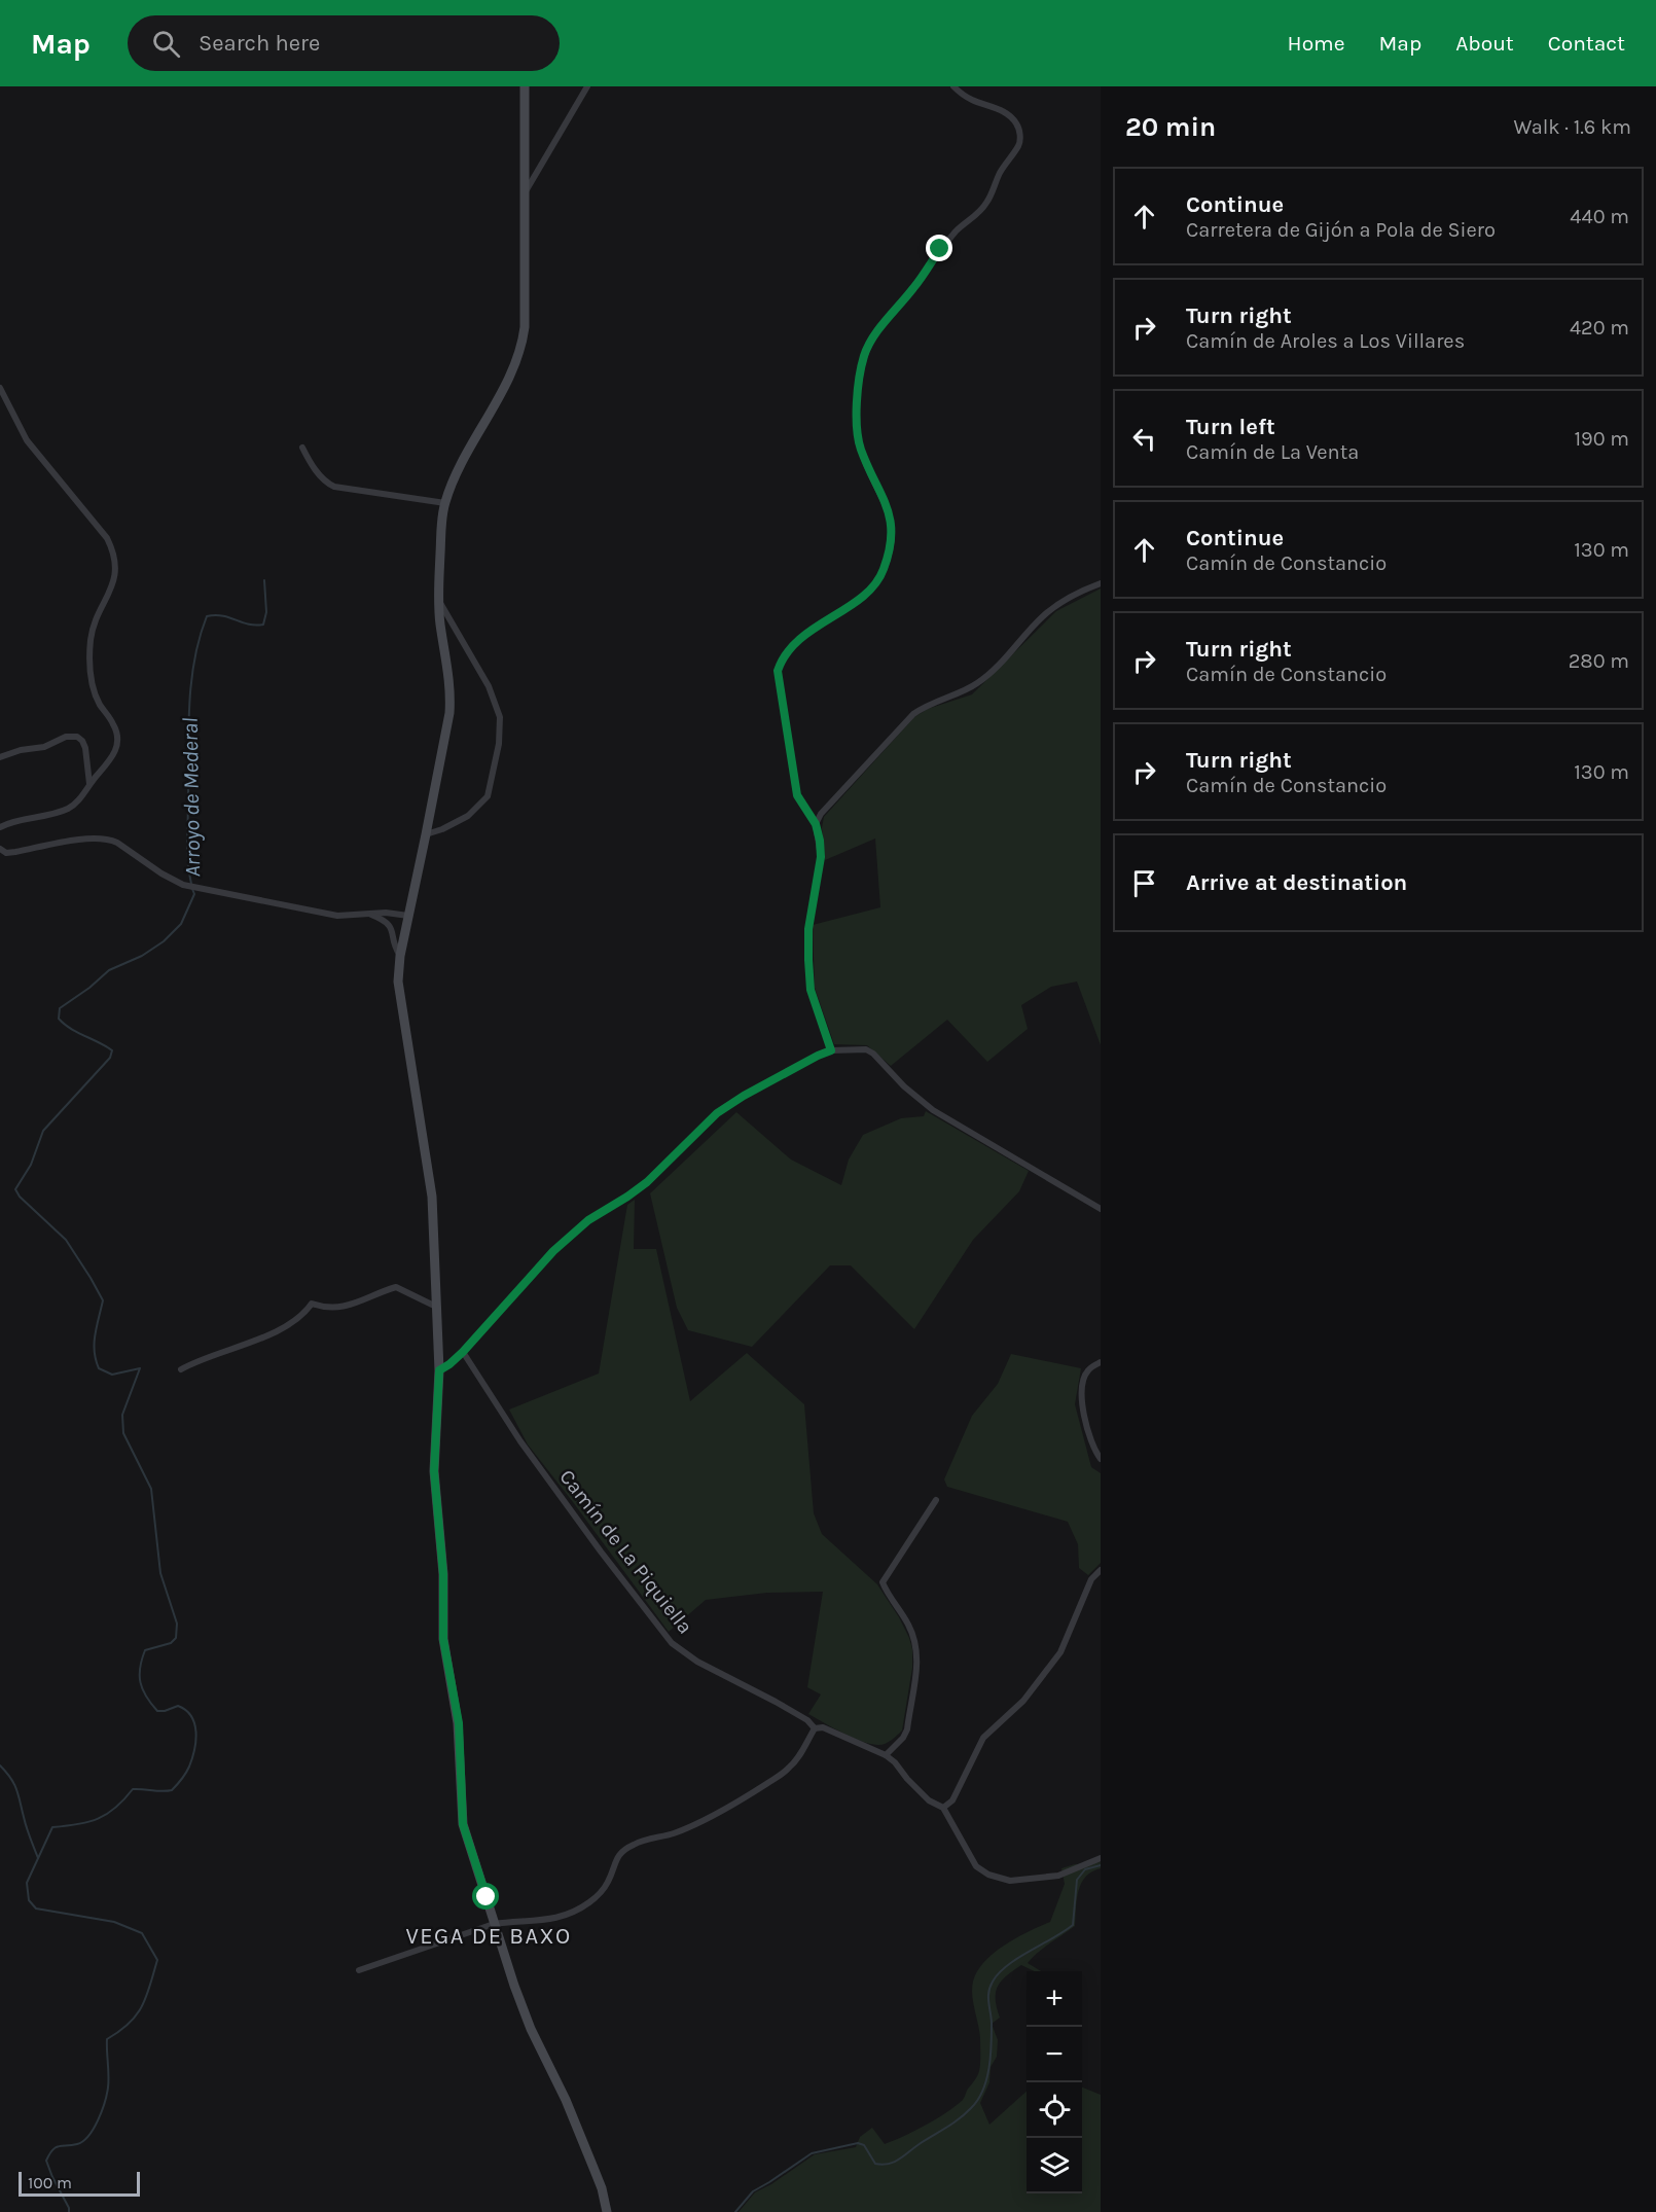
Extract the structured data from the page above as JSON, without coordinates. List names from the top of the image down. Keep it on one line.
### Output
{"streets":{"street":["Camín de La Piquiella"]},"districts":["VEGA DE BAXO"],"water":["Arroyo de Mederal"],"scale_bar":"100 m","page":{"header":"Map","search":"Search here","nav":["Home","Map","About","Contact"],"heading":["20 min","Walk · 1.6 km"],"list":[["Continue","Carretera de Gijón a Pola de Siero","440 m"],["Turn right","Camín de Aroles a Los Villares","420 m"],["Turn left","Camín de La Venta","190 m"],["Continue","Camín de Constancio","130 m"],["Turn right","Camín de Constancio","280 m"],["Turn right","Camín de Constancio","130 m"],"Arrive at destination"],"map_buttons":["+","−"],"scale":"100 m"}}
